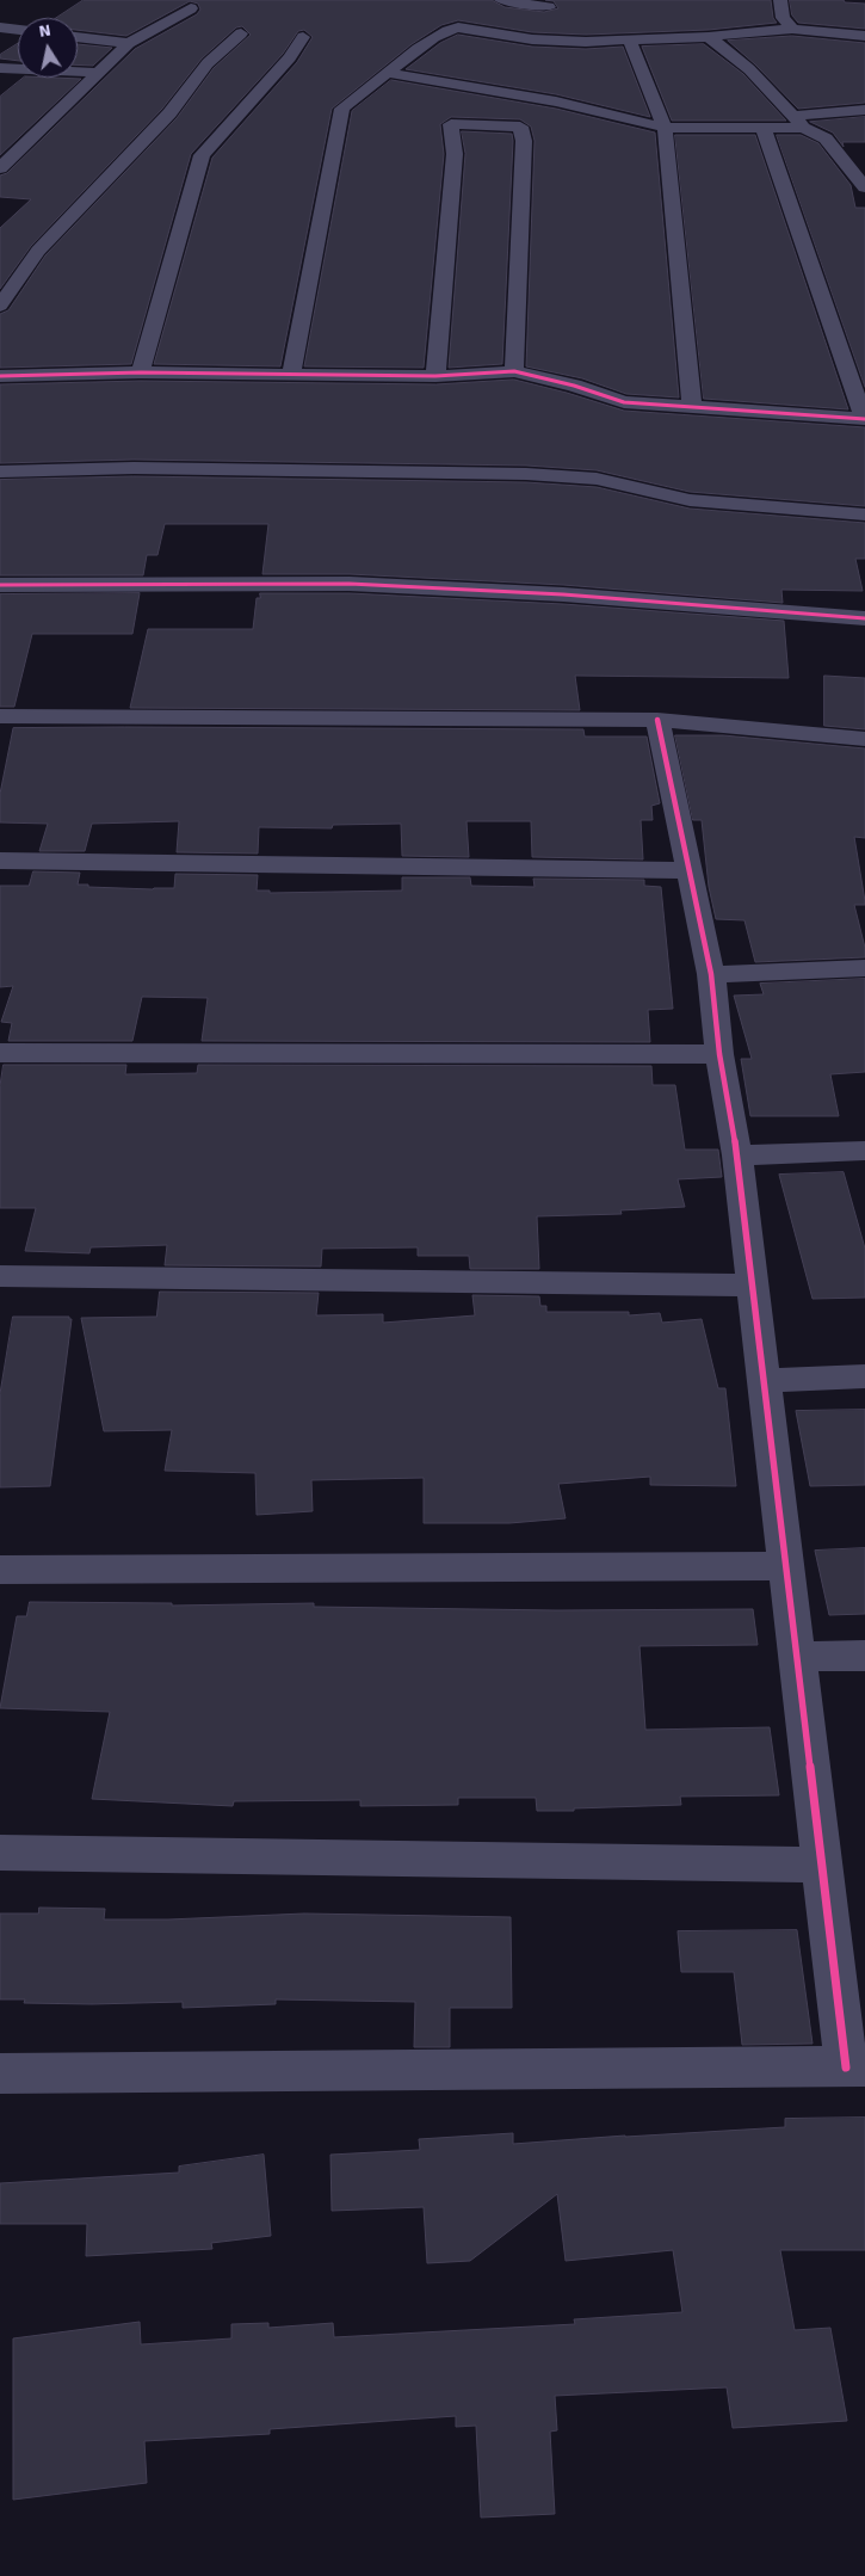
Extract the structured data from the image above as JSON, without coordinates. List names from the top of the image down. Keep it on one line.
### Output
{"north":"top"}
